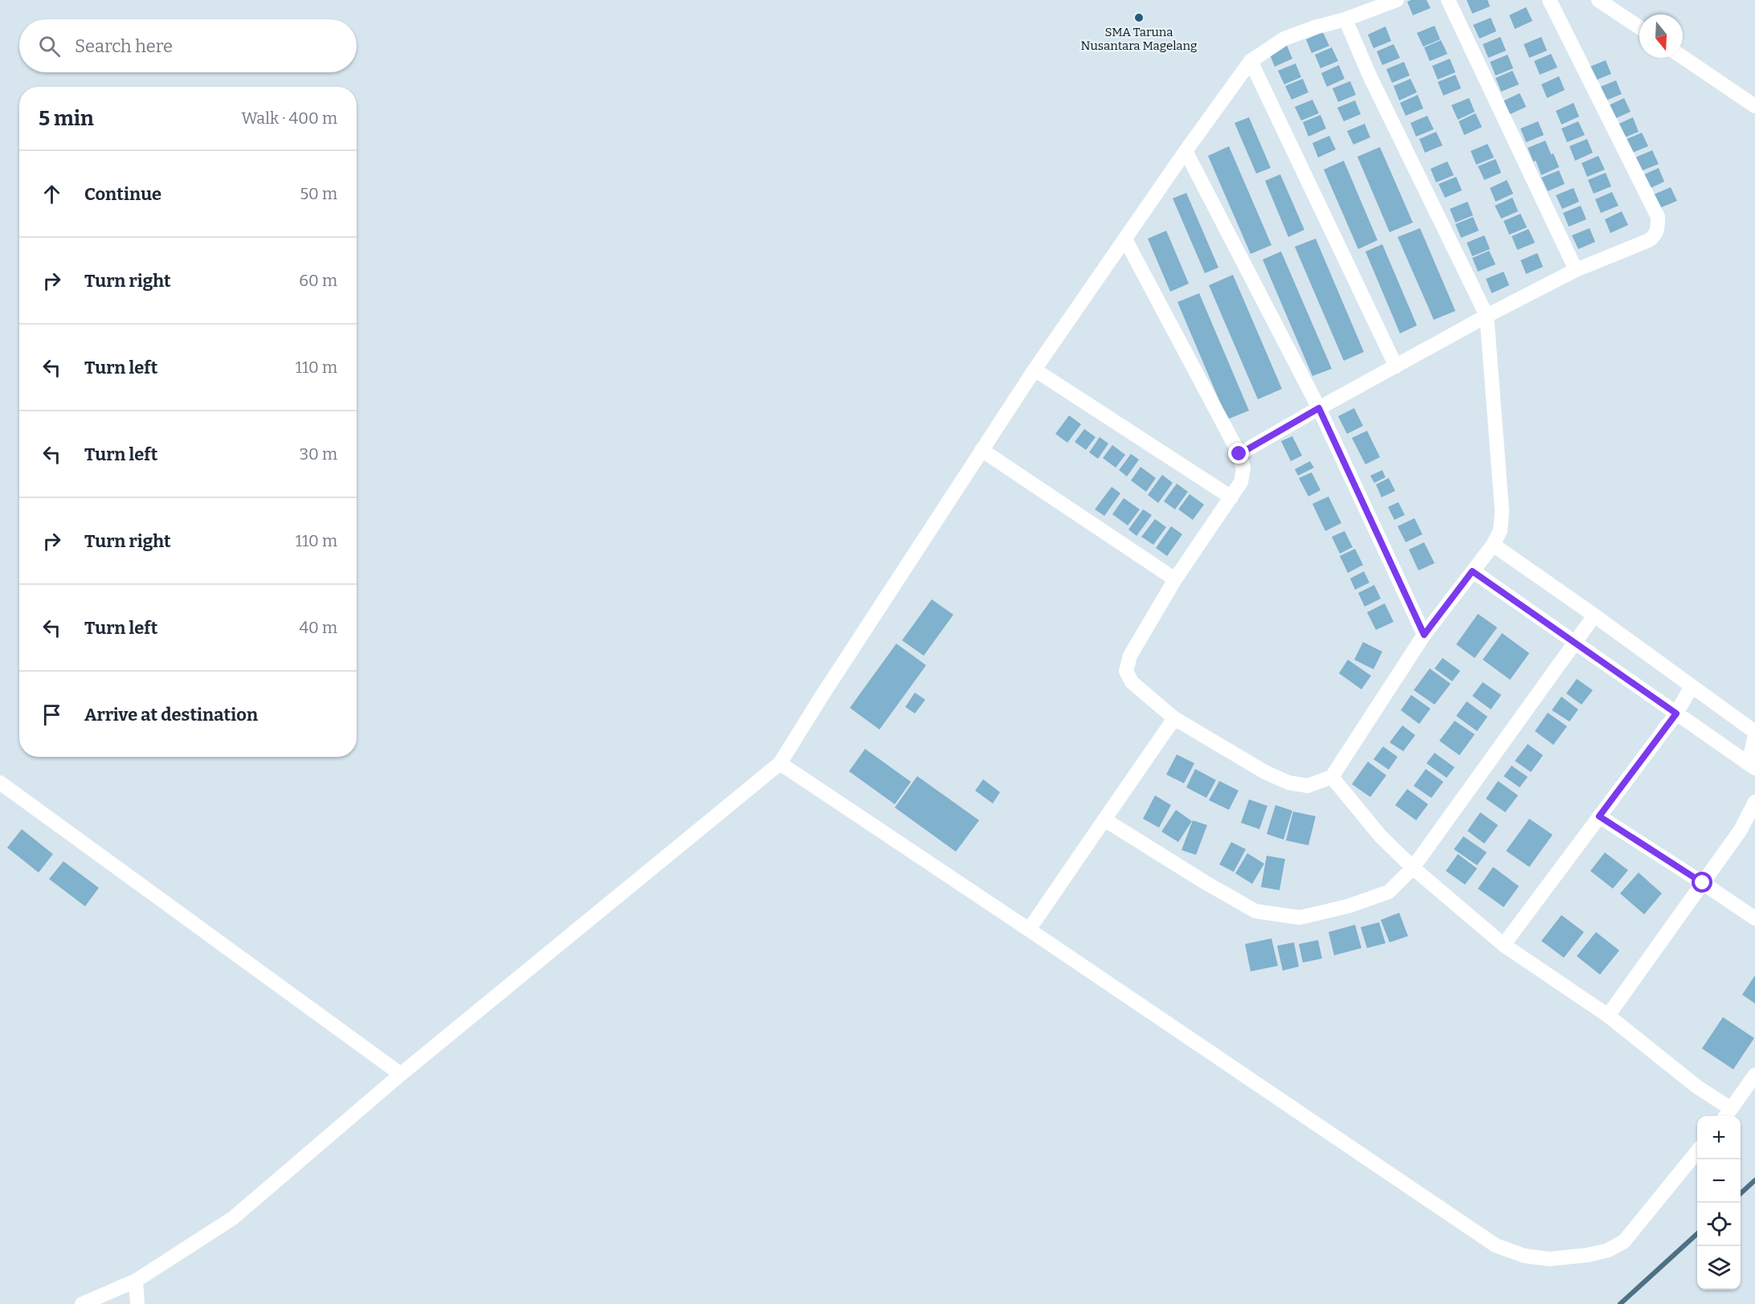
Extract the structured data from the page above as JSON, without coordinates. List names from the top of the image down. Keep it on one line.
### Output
{"places":["SMA Taruna Nusantara Magelang"],"north":"bottom","page":{"search":"Search here","heading":["5 min","Walk · 400 m"],"list":[["Continue","50 m"],["Turn right","60 m"],["Turn left","110 m"],["Turn left","30 m"],["Turn right","110 m"],["Turn left","40 m"],"Arrive at destination"],"map_buttons":["+","−"]}}
